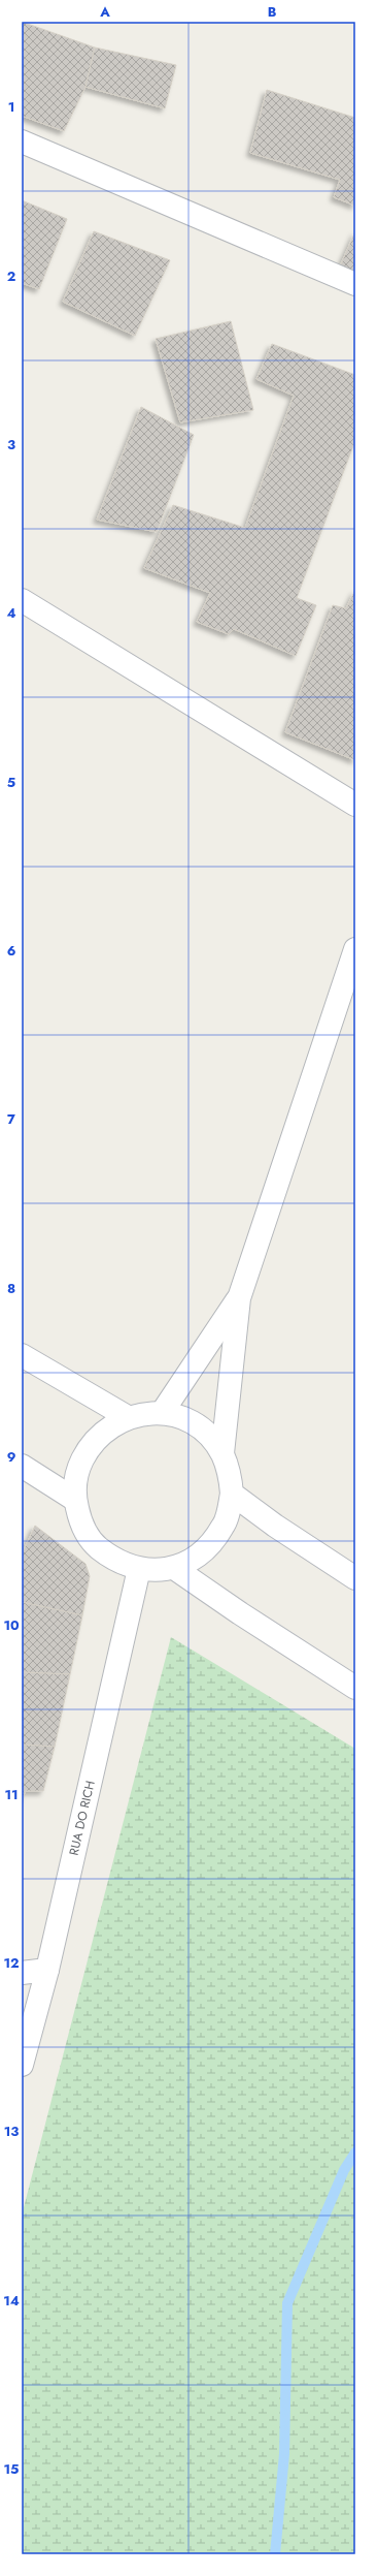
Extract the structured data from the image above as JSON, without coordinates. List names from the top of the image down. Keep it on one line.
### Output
{"streets":{"street":["RUA DO RICH"]},"grid":{"columns":["A","B"],"rows":["1","2","3","4","5","6","7","8","9","10","11","12","13","14","15"]}}
